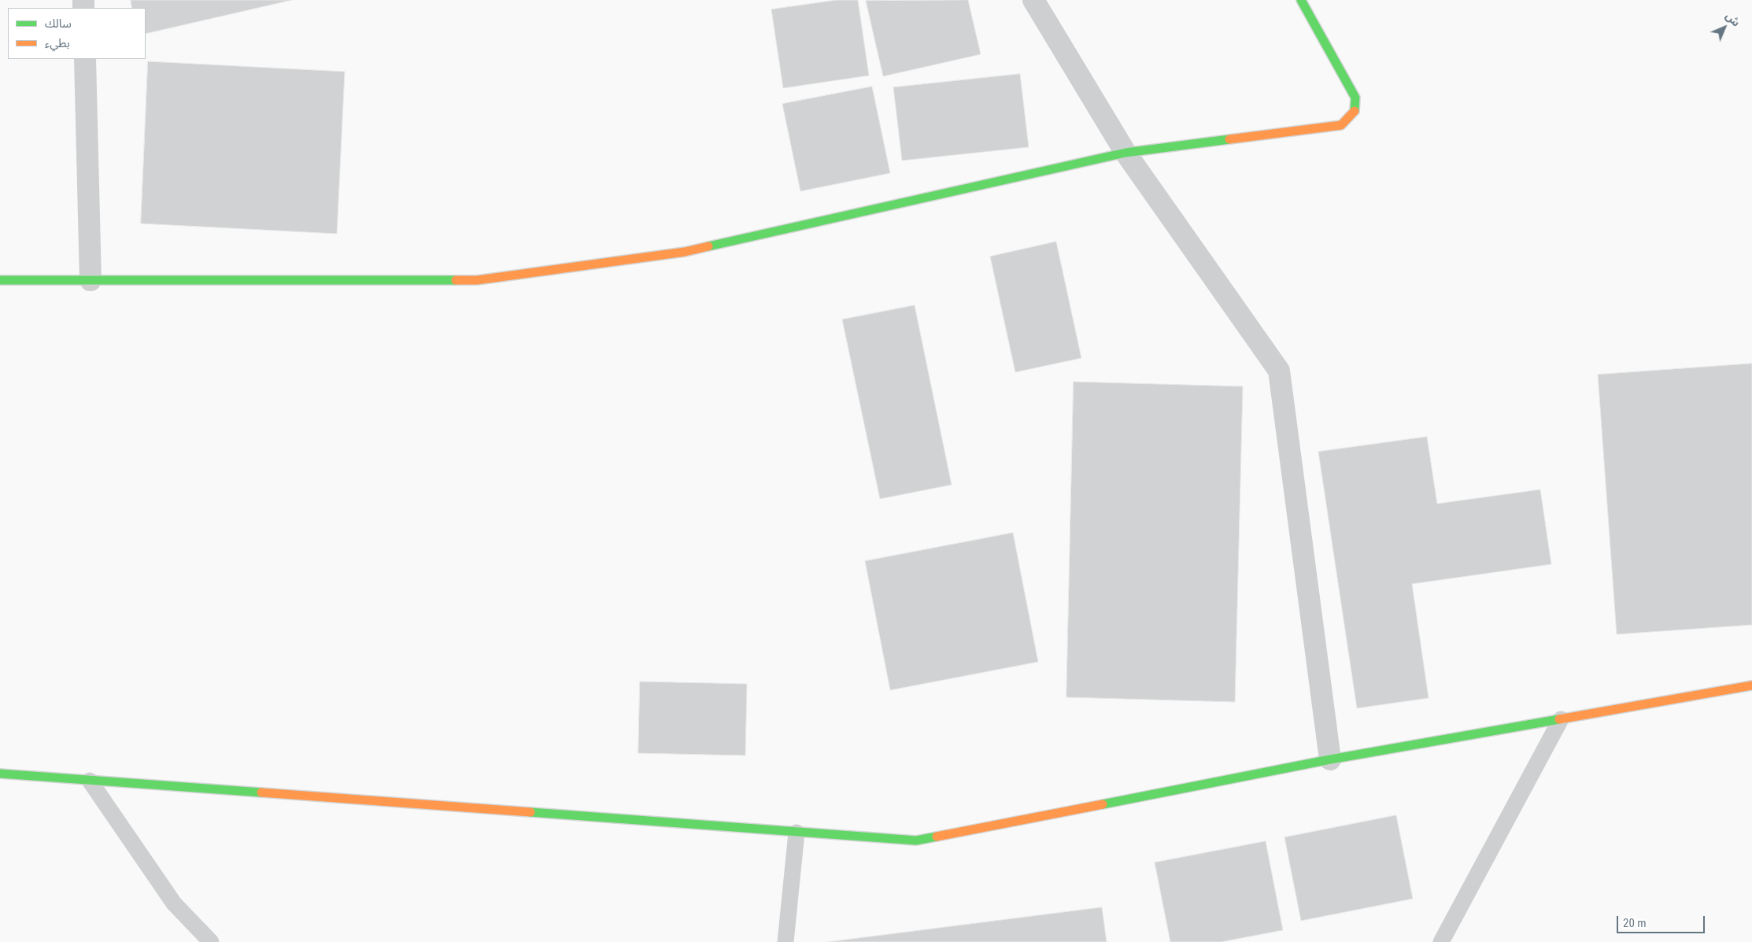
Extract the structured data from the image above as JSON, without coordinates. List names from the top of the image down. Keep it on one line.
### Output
{"legend":["سالك","بطيء"],"scale_bar":"20 m","north":"top right"}
